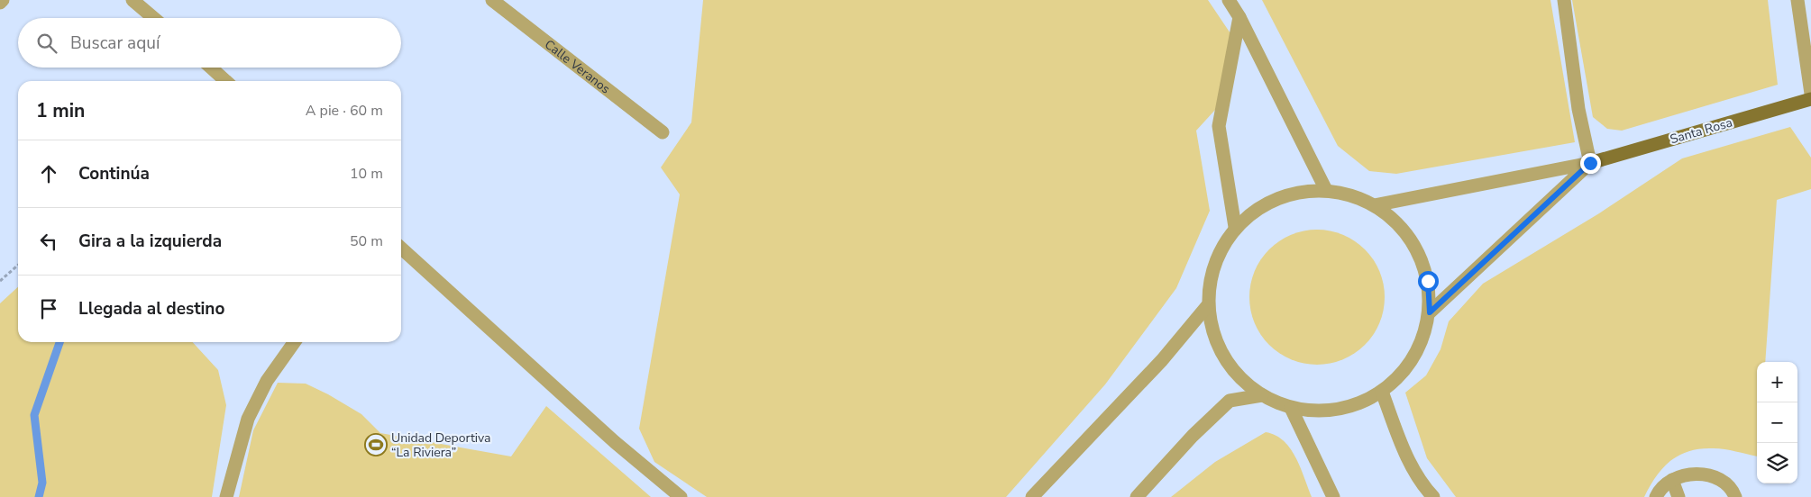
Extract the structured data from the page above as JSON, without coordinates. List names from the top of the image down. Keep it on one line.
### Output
{"streets":{"main road":["Santa Rosa"],"street":["Calle Veranos"]},"places":{"sports":["Unidad Deportiva “La Riviera”"]},"page":{"search":"Buscar aquí","heading":["1 min","A pie · 60 m"],"list":[["Continúa","10 m"],["Gira a la izquierda","50 m"],"Llegada al destino"],"map_buttons":["+","−"]}}
